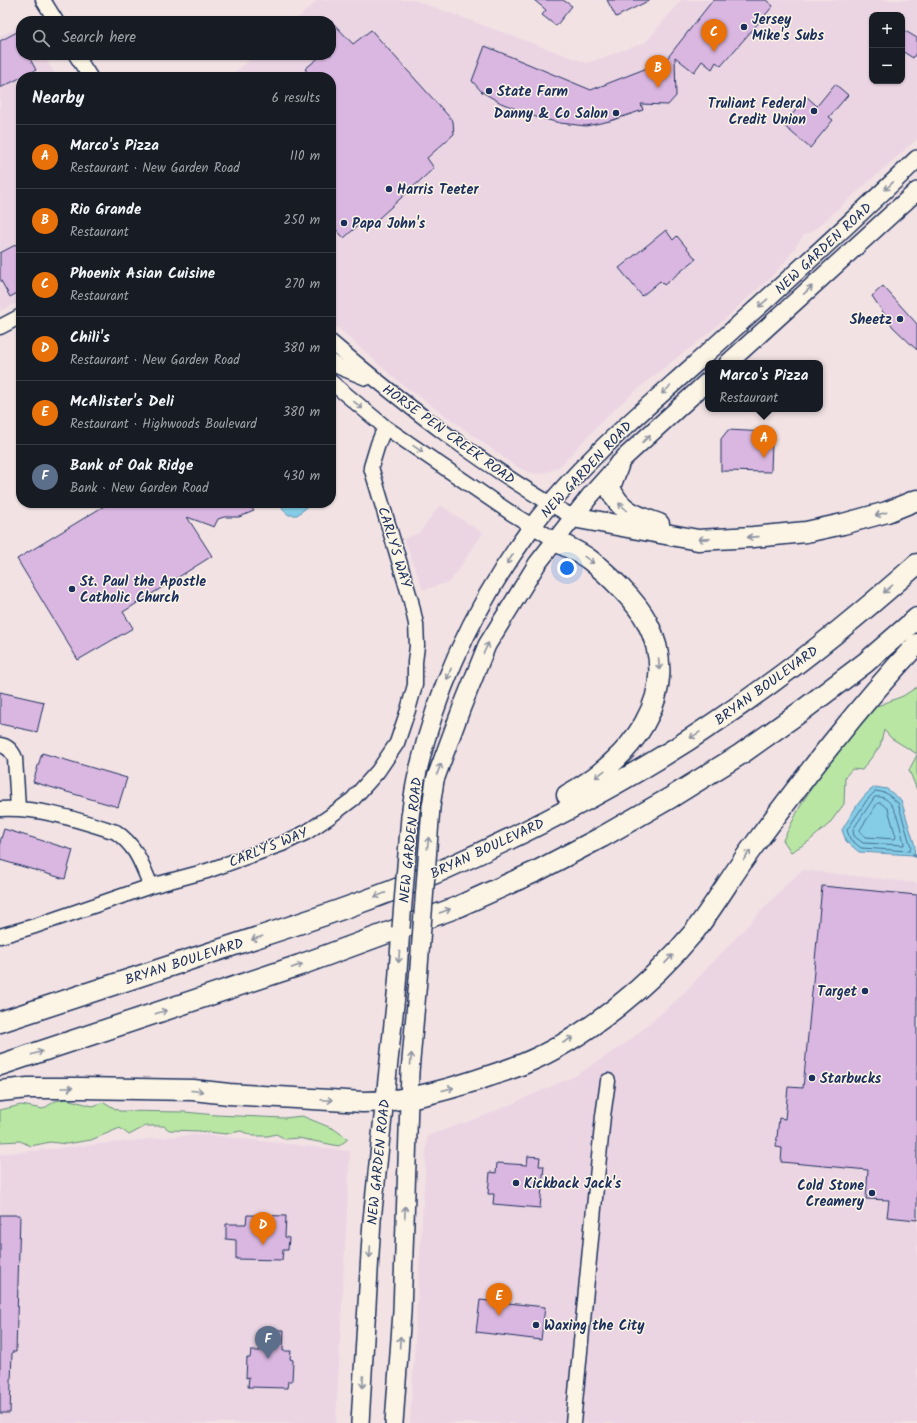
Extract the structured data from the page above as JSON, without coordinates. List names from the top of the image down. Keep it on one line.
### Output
{"streets":{"highway":["BRYAN BOULEVARD"],"main road":["NEW GARDEN ROAD"],"street":["HORSE PEN CREEK ROAD","CARLY'S WAY"]},"crossings":[["NEW GARDEN ROAD","HORSE PEN CREEK ROAD"],["HORSE PEN CREEK ROAD","CARLY'S WAY"]],"places":["Jersey Mike's Subs","State Farm","Truliant Federal Credit Union","Danny & Co Salon","Harris Teeter","Papa John's","Sheetz","St. Paul the Apostle Catholic Church","Target","Starbucks","Kickback Jack's","Cold Stone Creamery","Waxing the City"],"page":{"map_buttons":["+","−"],"search":"Search here","pins":["C","B","A","D","E","F"],"heading":["Nearby","6 results"],"list":[{"mark":"A","name":"Marco's Pizza","note":"Restaurant · New Garden Road","value":"110 m"},{"mark":"B","name":"Rio Grande","note":"Restaurant","value":"250 m"},{"mark":"C","name":"Phoenix Asian Cuisine","note":"Restaurant","value":"270 m"},{"mark":"D","name":"Chili's","note":"Restaurant · New Garden Road","value":"380 m"},{"mark":"E","name":"McAlister's Deli","note":"Restaurant · Highwoods Boulevard","value":"380 m"},{"mark":"F","name":"Bank of Oak Ridge","note":"Bank · New Garden Road","value":"430 m"}],"popup":["Marco's Pizza","Restaurant"]}}
